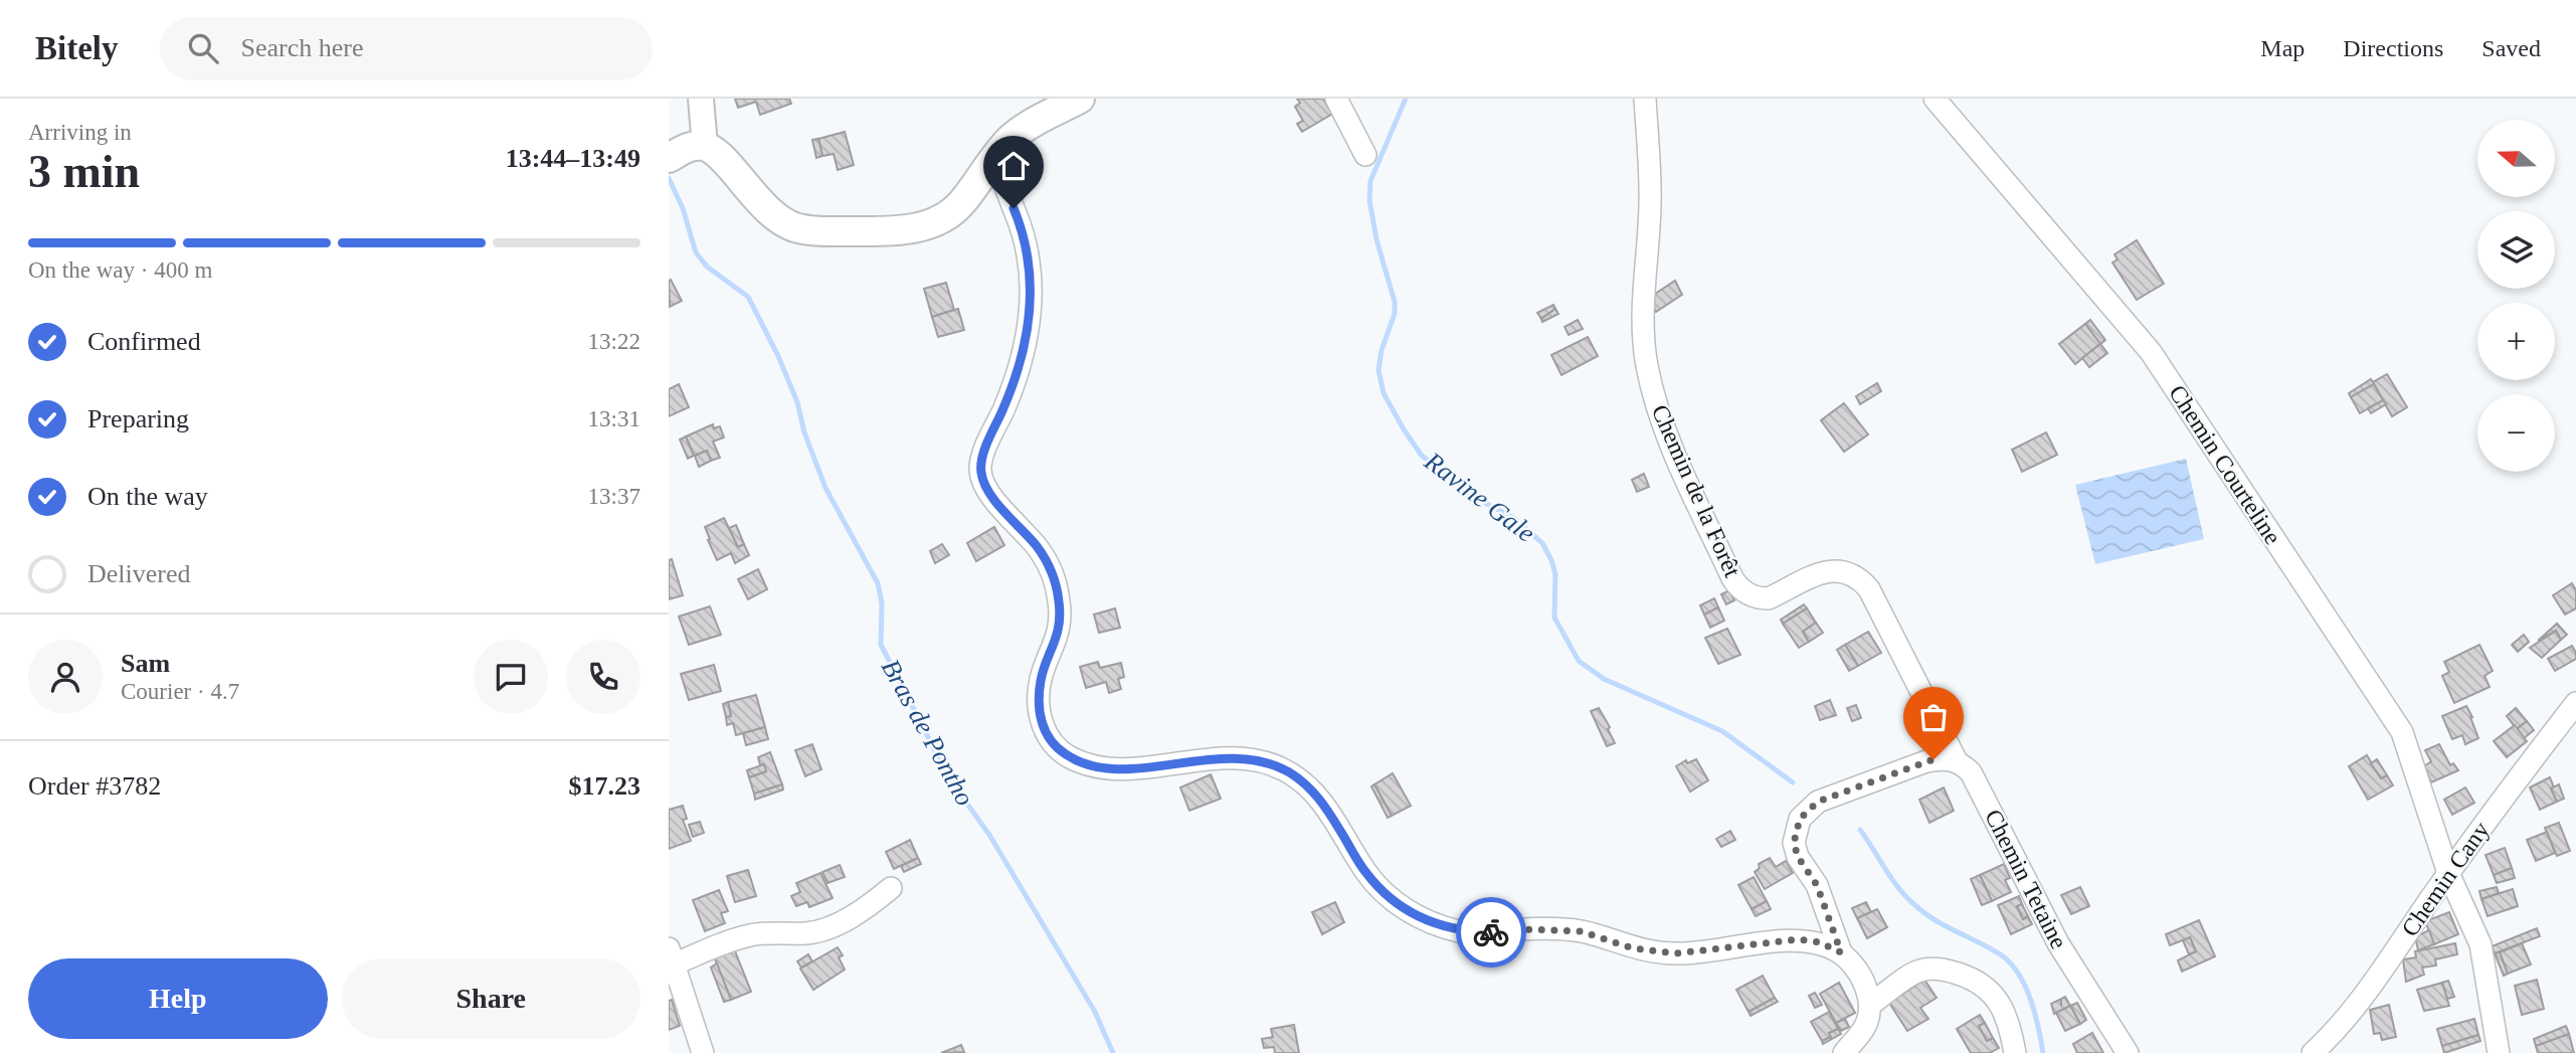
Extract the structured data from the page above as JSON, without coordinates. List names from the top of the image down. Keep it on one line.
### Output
{"streets":{"street":["Chemin Courteline","Chemin de la Forêt","Chemin Tetaine","Chemin Cany"]},"crossings":[["Chemin Courteline","Chemin Cany"],["Chemin de la Forêt","Chemin Tetaine"]],"water":["Ravine Gale","Bras de Pontho"],"north":"left","page":{"header":"Bitely","search":"Search here","nav":["Map","Directions","Saved"],"heading":["3 min","Arriving in","13:44–13:49"],"panel":["Sam","Courier · 4.7","Order #3782","$17.23"],"map_buttons":["+","−"],"bar":"On the way · 400 m","list":[["Confirmed","13:22"],["Preparing","13:31"],["On the way","13:37"],"Delivered"],"buttons":["Help","Share"]}}
